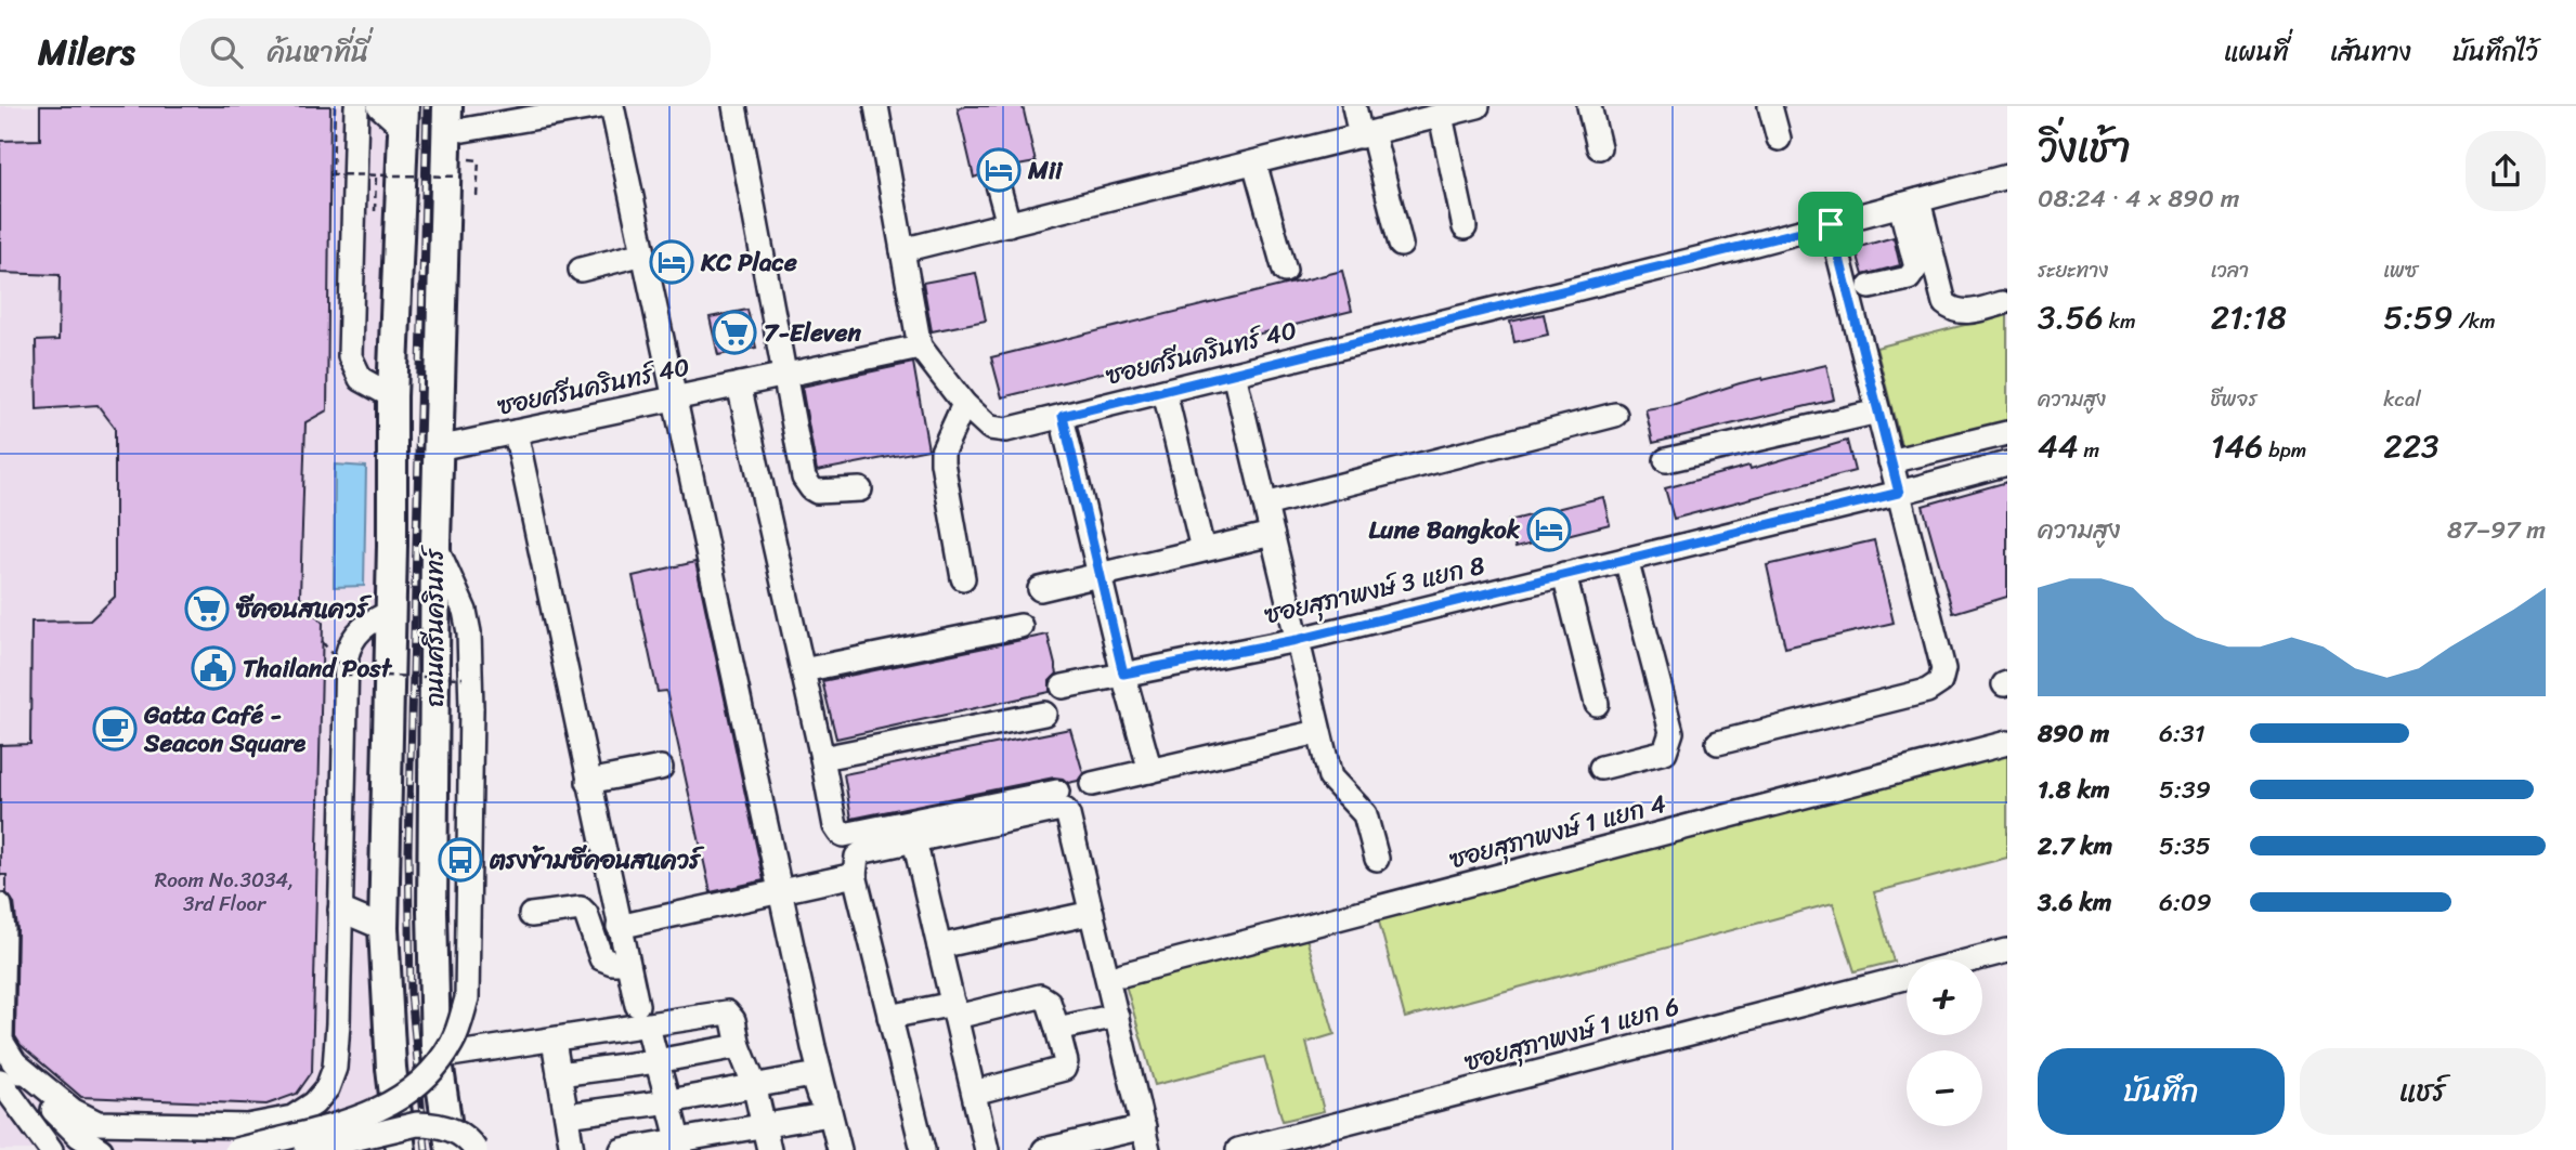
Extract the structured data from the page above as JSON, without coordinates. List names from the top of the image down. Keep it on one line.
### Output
{"streets":{"main road":["ถนนศรีนครินทร์"],"street":["ซอยศรีนครินทร์ 40","ซอยสุภาพงษ์ 3 แยก 8","ซอยสุภาพงษ์ 1 แยก 4","ซอยสุภาพงษ์ 1 แยก 6"]},"crossings":[["ซอยศรีนครินทร์ 40","ถนนศรีนครินทร์"]],"places":{"hotel":["Mii","KC Place","Lune Bangkok"],"supermarket":["7-Eleven","ซีคอนสแควร์"],"public building":["Thailand Post"],"cafe":["Gatta Café - Seacon Square"],"bus stop":["ตรงข้ามซีคอนสแควร์"]},"house_numbers":["Room No.3034, 3rd Floor"],"page":{"header":"Milers","search":"ค้นหาที่นี่","nav":["แผนที่","เส้นทาง","บันทึกไว้"],"heading":["วิ่งเช้า","08:24 · 4 × 890 m"],"stats":[["ระยะทาง","3.56 km"],["เวลา","21:18"],["เพซ","5:59 /km"],["ความสูง","44 m"],["ชีพจร","146 bpm"],["kcal","223"]],"chart":["ความสูง","87–97 m"],"list":[{"name":"890 m","note":"6:31"},{"name":"1.8 km","note":"5:39"},{"name":"2.7 km","note":"5:35"},{"name":"3.6 km","note":"6:09"}],"map_buttons":["+","−"],"buttons":["บันทึก","แชร์"]}}
